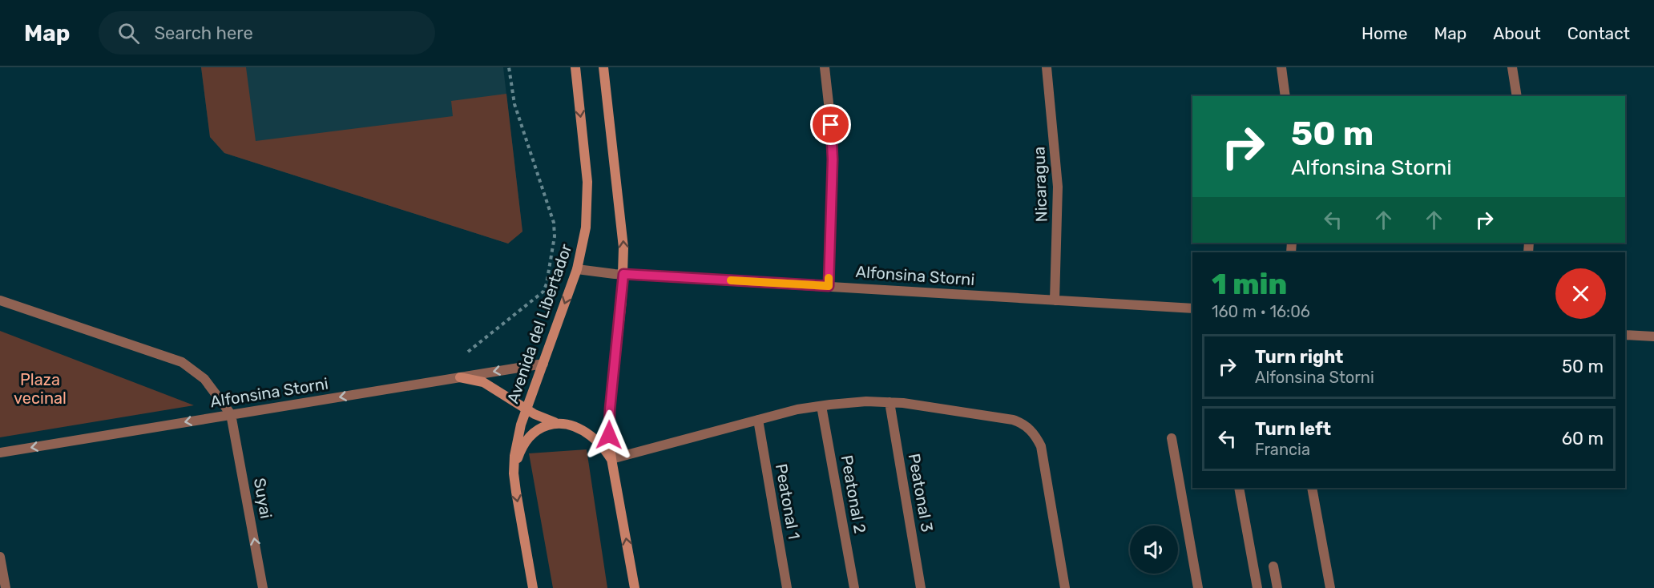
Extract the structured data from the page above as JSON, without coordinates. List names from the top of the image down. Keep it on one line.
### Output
{"streets":{"main road":["Avenida del Libertador"],"street":["Nicaragua","Alfonsina Storni","Peatonal 3","Peatonal 2","Suyai","Peatonal 1"]},"crossings":[["Nicaragua","Alfonsina Storni"],["Alfonsina Storni","Avenida del Libertador"],["Alfonsina Storni","Suyai"]],"one_way":["Alfonsina Storni","Suyai"],"parks":["Plaza vecinal"],"page":{"header":"Map","search":"Search here","nav":["Home","Map","About","Contact"],"turn":["50 m","Alfonsina Storni"],"heading":["1 min","160 m · 16:06"],"list":[{"name":"Turn right","note":"Alfonsina Storni","value":"50 m"},{"name":"Turn left","note":"Francia","value":"60 m"}]}}
